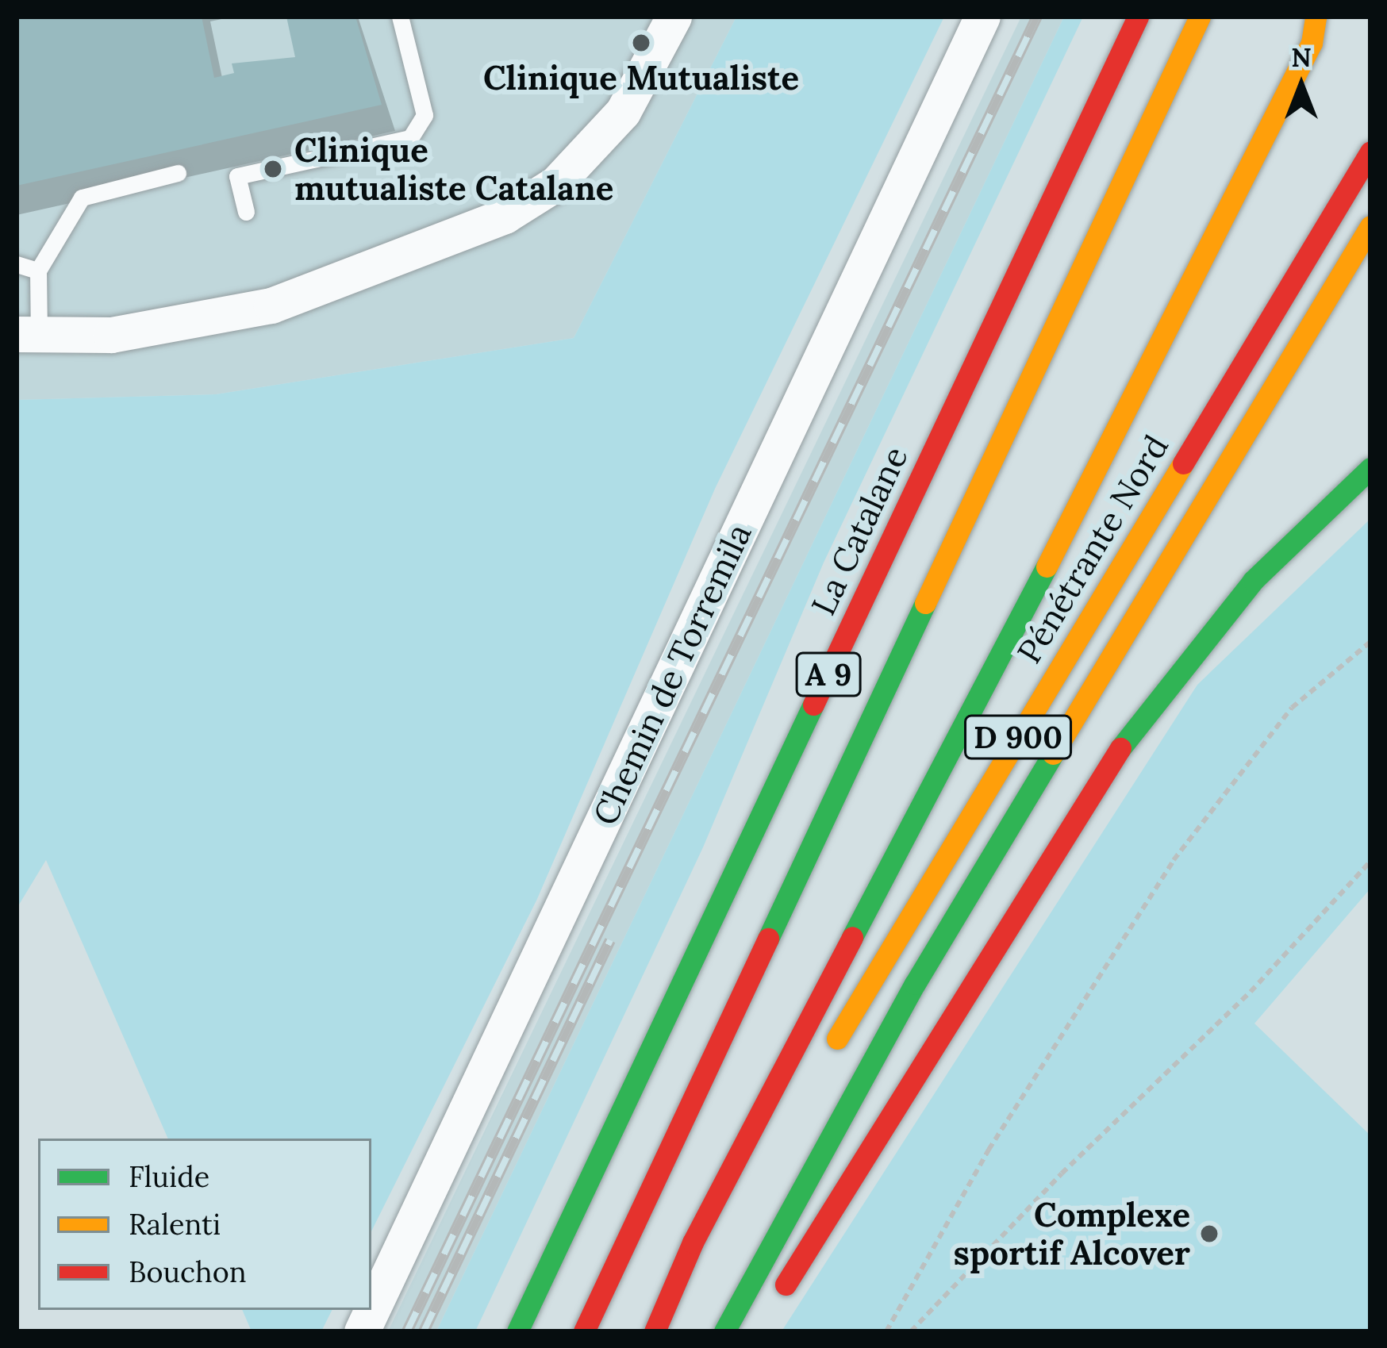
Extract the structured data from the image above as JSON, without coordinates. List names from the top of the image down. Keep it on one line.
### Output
{"streets":{"highway":["La Catalane","Pénétrante Nord","A 9","D 900"],"street":["Chemin de Torremila"]},"places":["Clinique Mutualiste","Clinique mutualiste Catalane","Complexe sportif Alcover"],"legend":["Fluide","Ralenti","Bouchon"],"north":"top"}
